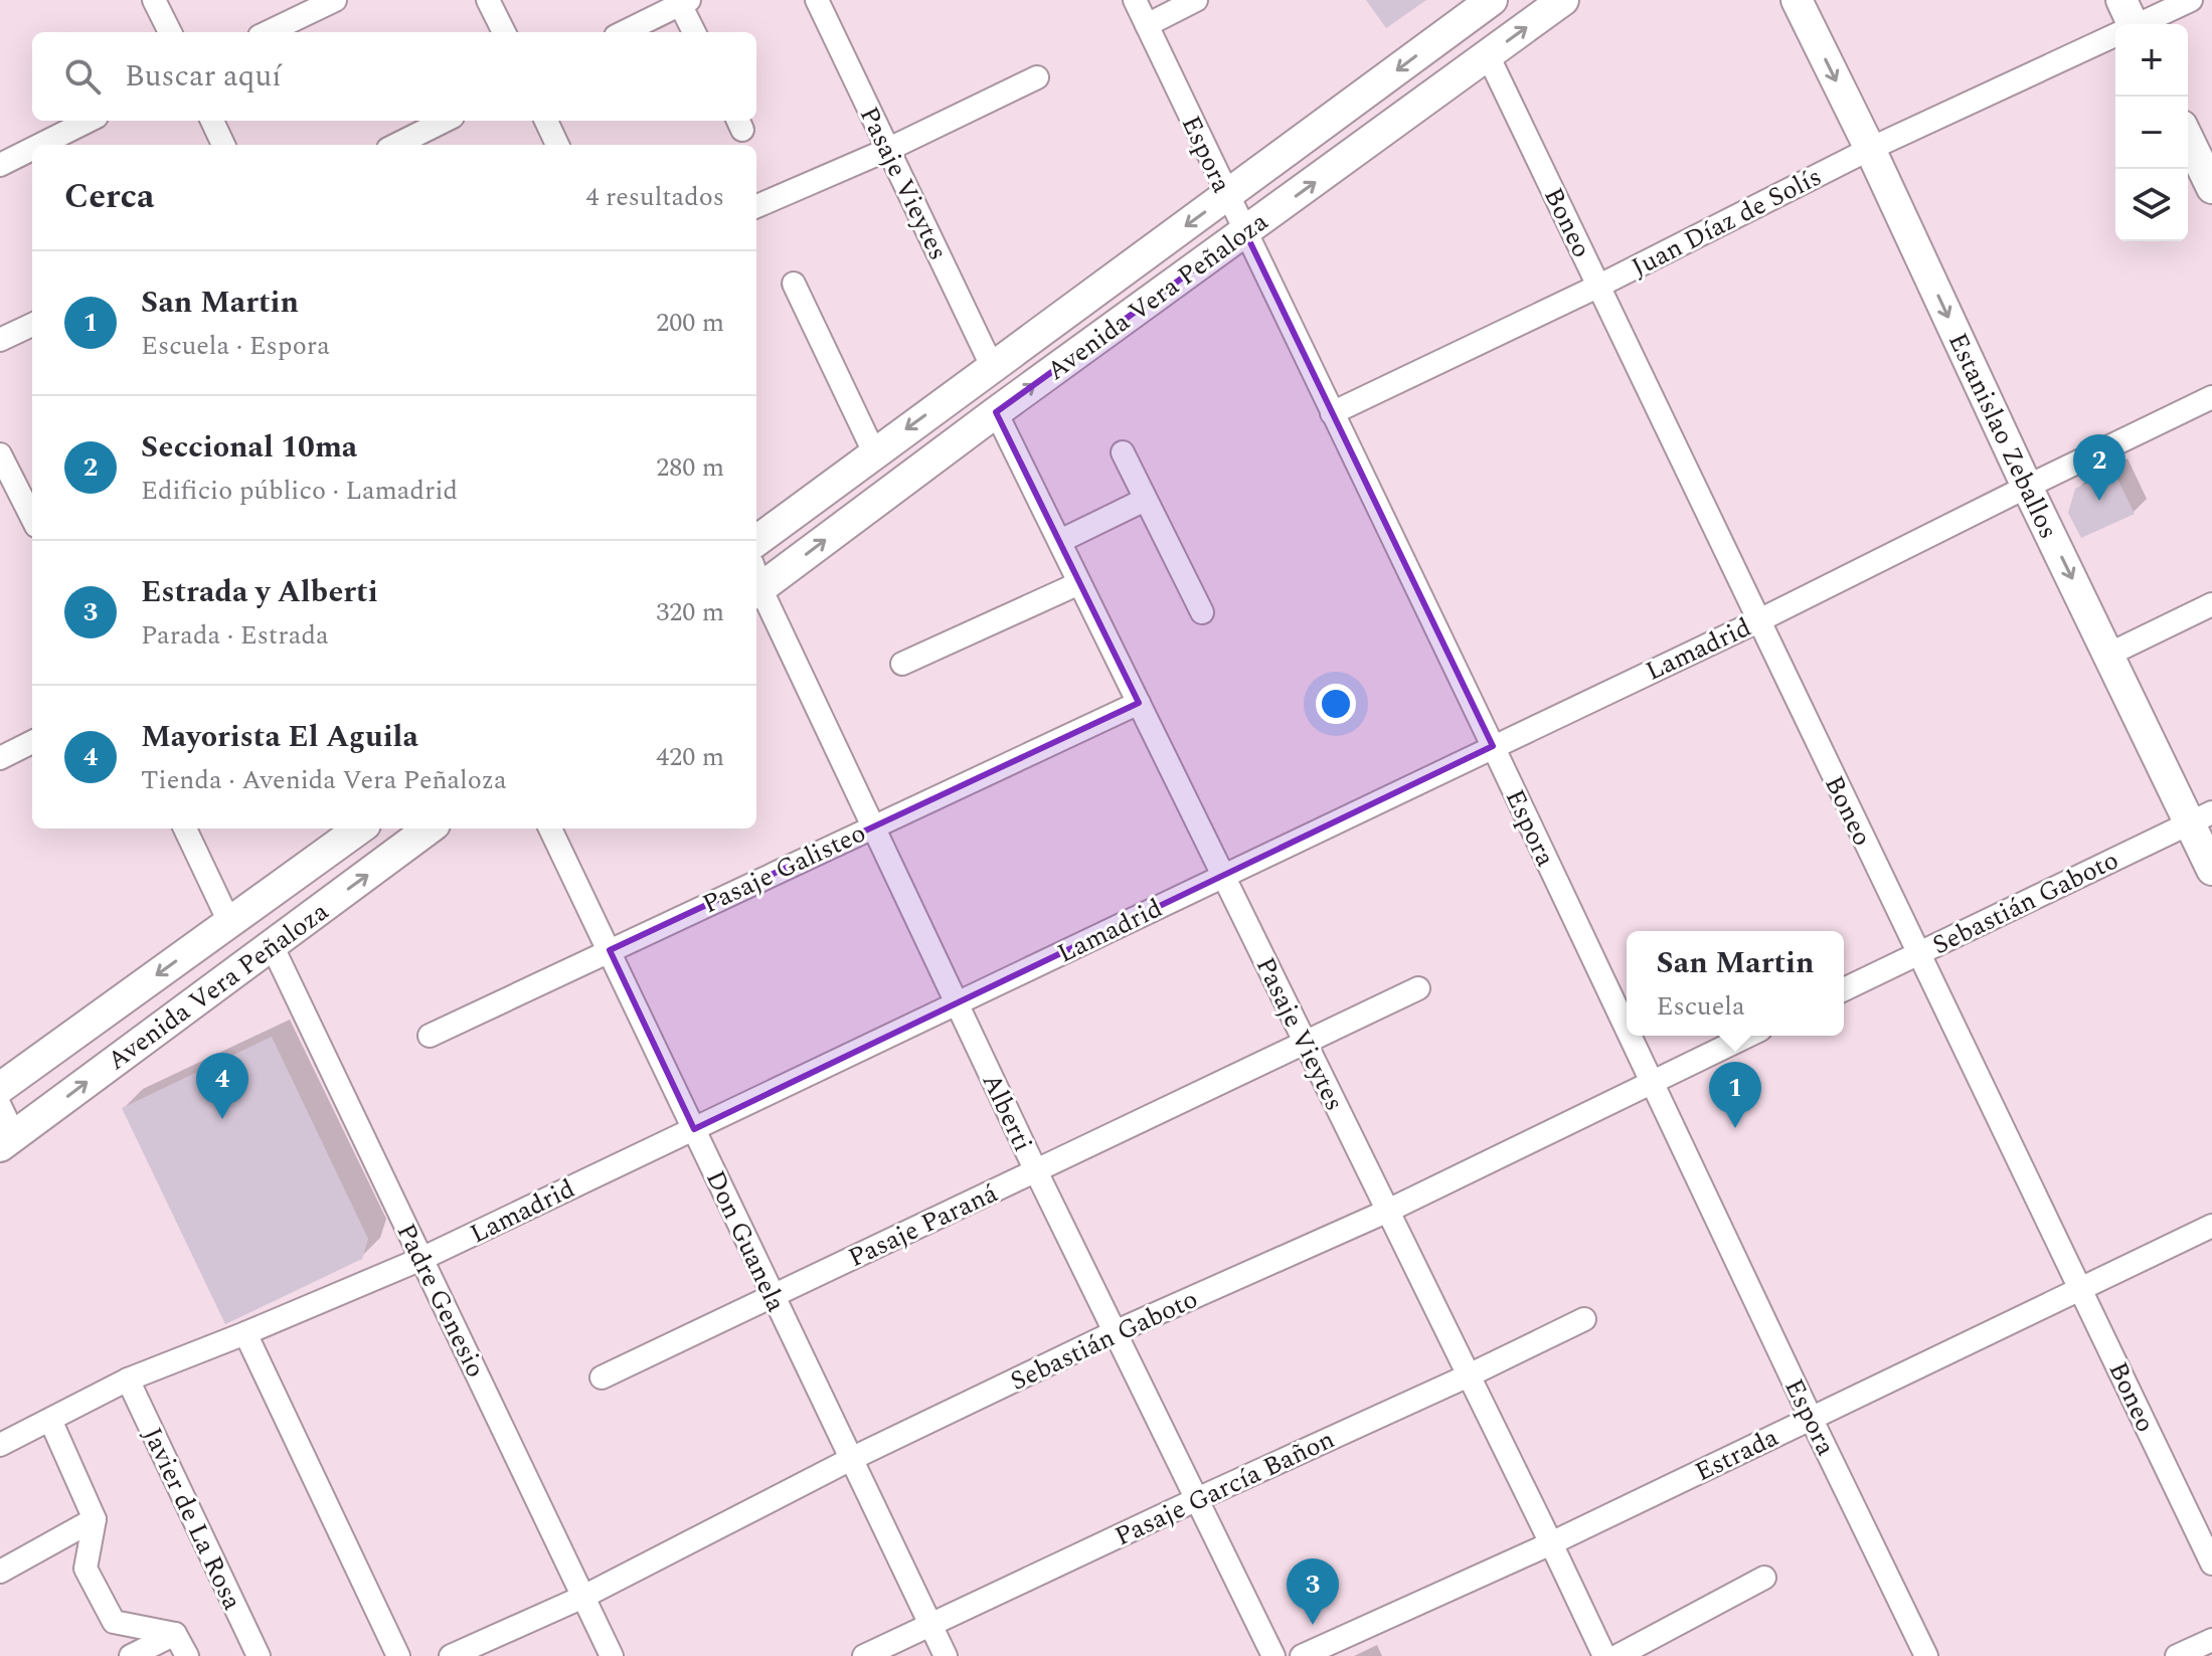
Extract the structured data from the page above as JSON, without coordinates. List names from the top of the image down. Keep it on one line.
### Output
{"streets":{"main road":["Avenida Vera Peñaloza","Estanislao Zeballos"],"street":["Espora","Pasaje Vieytes","Juan Díaz de Solís","Boneo","Lamadrid","Pasaje Galisteo","Sebastián Gaboto","Alberti","Pasaje Paraná","Don Guanela","Padre Genesio","Estrada","Pasaje García Bañon","Javier de La Rosa"]},"crossings":[["Espora","Juan Díaz de Solís"],["Espora","Avenida Vera Peñaloza"],["Espora","Lamadrid"],["Espora","Sebastián Gaboto"],["Espora","Estrada"],["Pasaje Vieytes","Avenida Vera Peñaloza"],["Pasaje Vieytes","Lamadrid"],["Pasaje Vieytes","Pasaje Galisteo"],["Pasaje Vieytes","Sebastián Gaboto"],["Pasaje Vieytes","Pasaje Paraná"],["Pasaje Vieytes","Estrada"],["Pasaje Vieytes","Pasaje García Bañon"],["Juan Díaz de Solís","Boneo"],["Juan Díaz de Solís","Estanislao Zeballos"],["Boneo","Avenida Vera Peñaloza"],["Boneo","Lamadrid"],["Boneo","Sebastián Gaboto"],["Boneo","Estrada"],["Avenida Vera Peñaloza","Padre Genesio"],["Estanislao Zeballos","Lamadrid"],["Estanislao Zeballos","Sebastián Gaboto"],["Lamadrid","Alberti"],["Lamadrid","Don Guanela"],["Lamadrid","Padre Genesio"],["Lamadrid","Javier de La Rosa"],["Pasaje Galisteo","Alberti"],["Pasaje Galisteo","Don Guanela"],["Sebastián Gaboto","Alberti"],["Sebastián Gaboto","Don Guanela"],["Sebastián Gaboto","Padre Genesio"],["Alberti","Pasaje Paraná"],["Alberti","Pasaje García Bañon"],["Pasaje Paraná","Don Guanela"],["Don Guanela","Pasaje García Bañon"]],"one_way":["Estanislao Zeballos"],"page":{"map_buttons":["+","−"],"search":"Buscar aquí","heading":["Cerca","4 resultados"],"list":[{"mark":"1","name":"San Martin","note":"Escuela · Espora","value":"200 m"},{"mark":"2","name":"Seccional 10ma","note":"Edificio público · Lamadrid","value":"280 m"},{"mark":"3","name":"Estrada y Alberti","note":"Parada · Estrada","value":"320 m"},{"mark":"4","name":"Mayorista El Aguila","note":"Tienda · Avenida Vera Peñaloza","value":"420 m"}],"pins":["2","4","1","3"],"popup":["San Martin","Escuela"]}}
